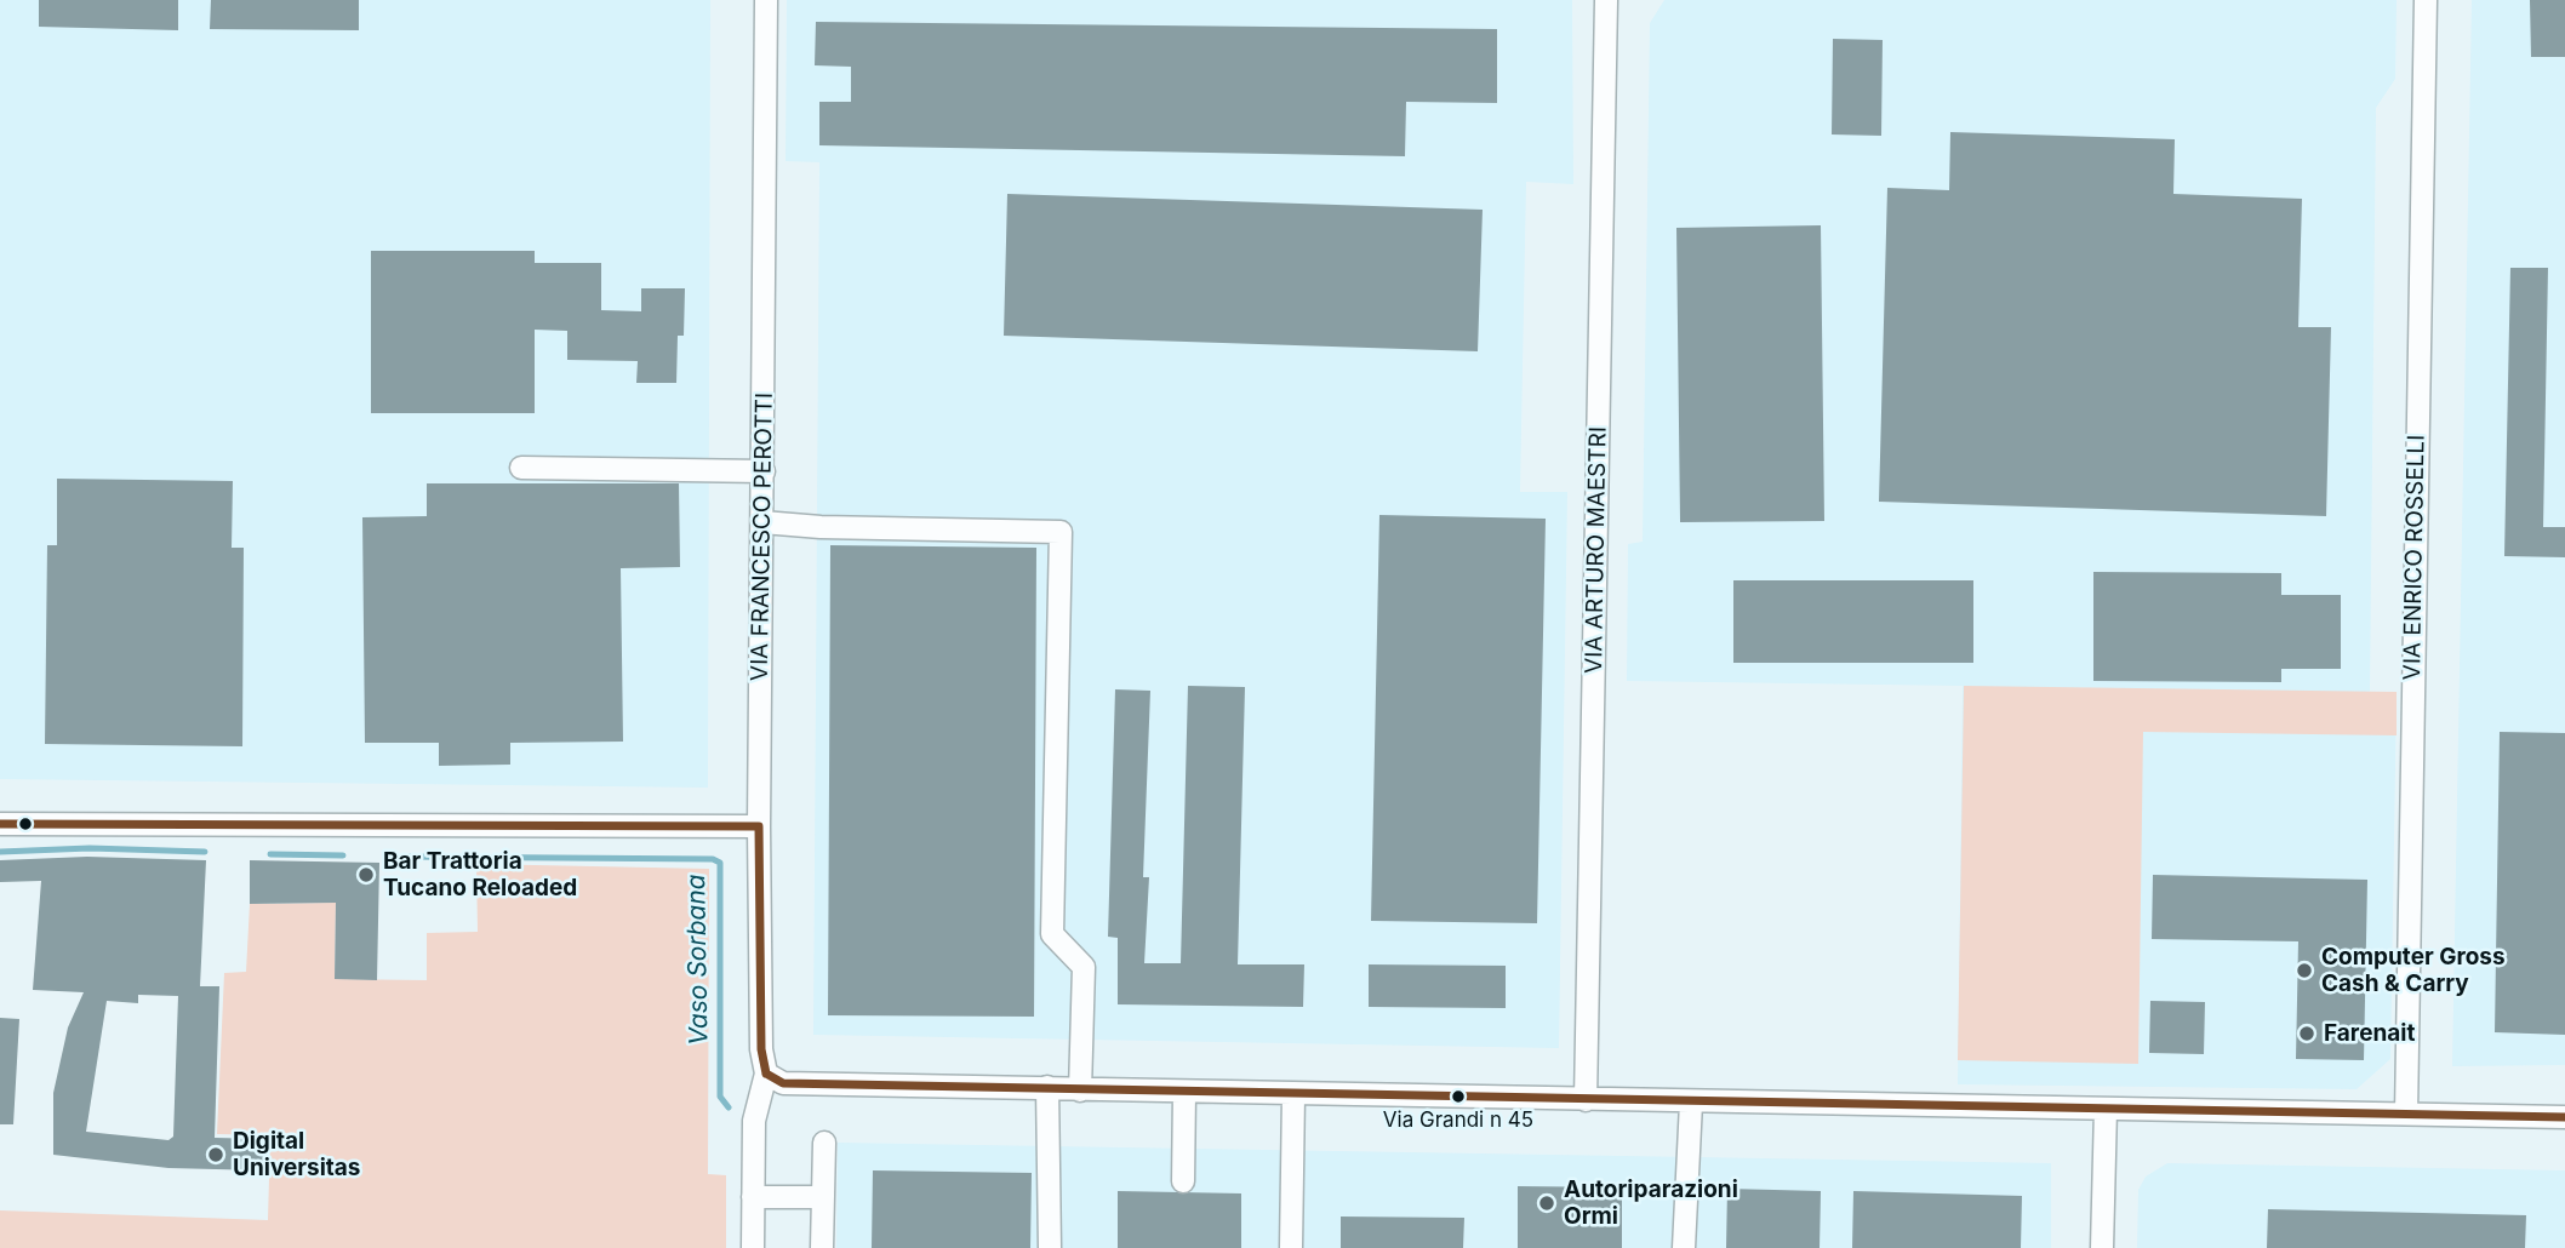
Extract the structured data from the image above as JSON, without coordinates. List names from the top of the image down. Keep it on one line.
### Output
{"streets":{"street":["VIA FRANCESCO PEROTTI","VIA ARTURO MAESTRI","VIA ENRICO ROSSELLI"]},"water":["Vaso Sorbana"],"places":["Bar Trattoria Tucano Reloaded","Computer Gross Cash & Carry","Farenait","Via Grandi n 45","Digital Universitas","Autoriparazioni Ormi"]}
